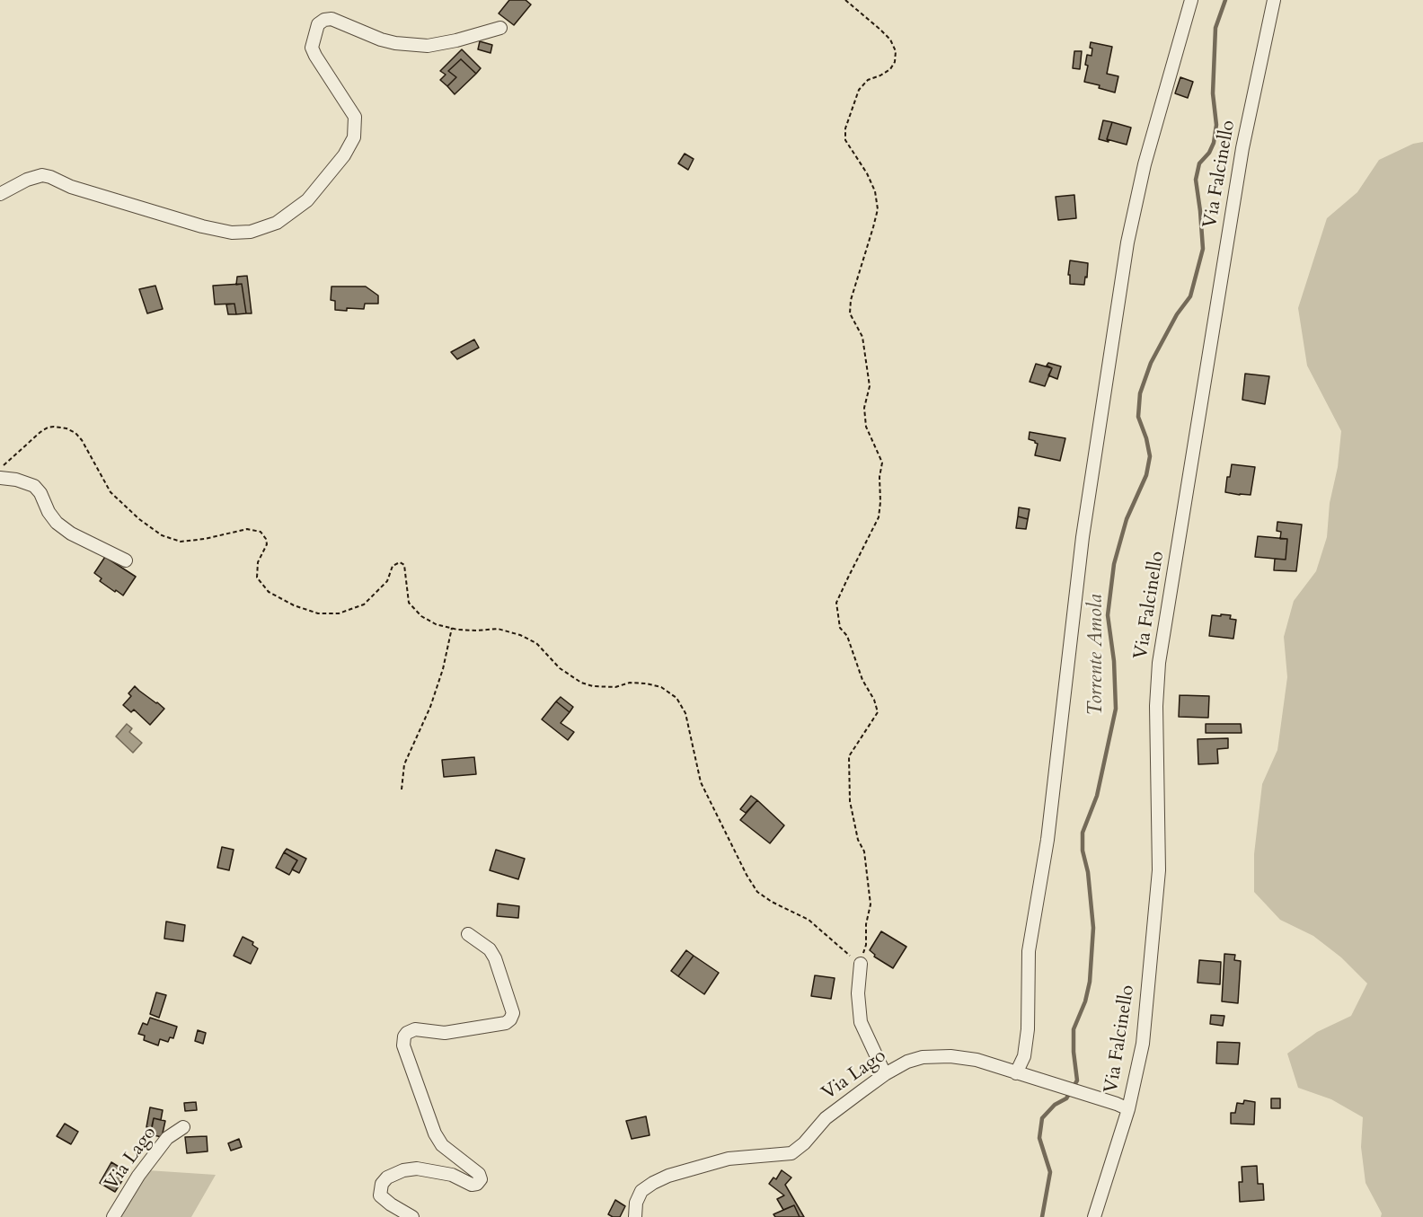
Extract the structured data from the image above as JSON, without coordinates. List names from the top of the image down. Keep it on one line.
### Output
{"streets":{"street":["Via Falcinello","Via Lago"]},"crossings":[["Via Falcinello","Via Lago"]],"water":["Torrente Amola"]}
